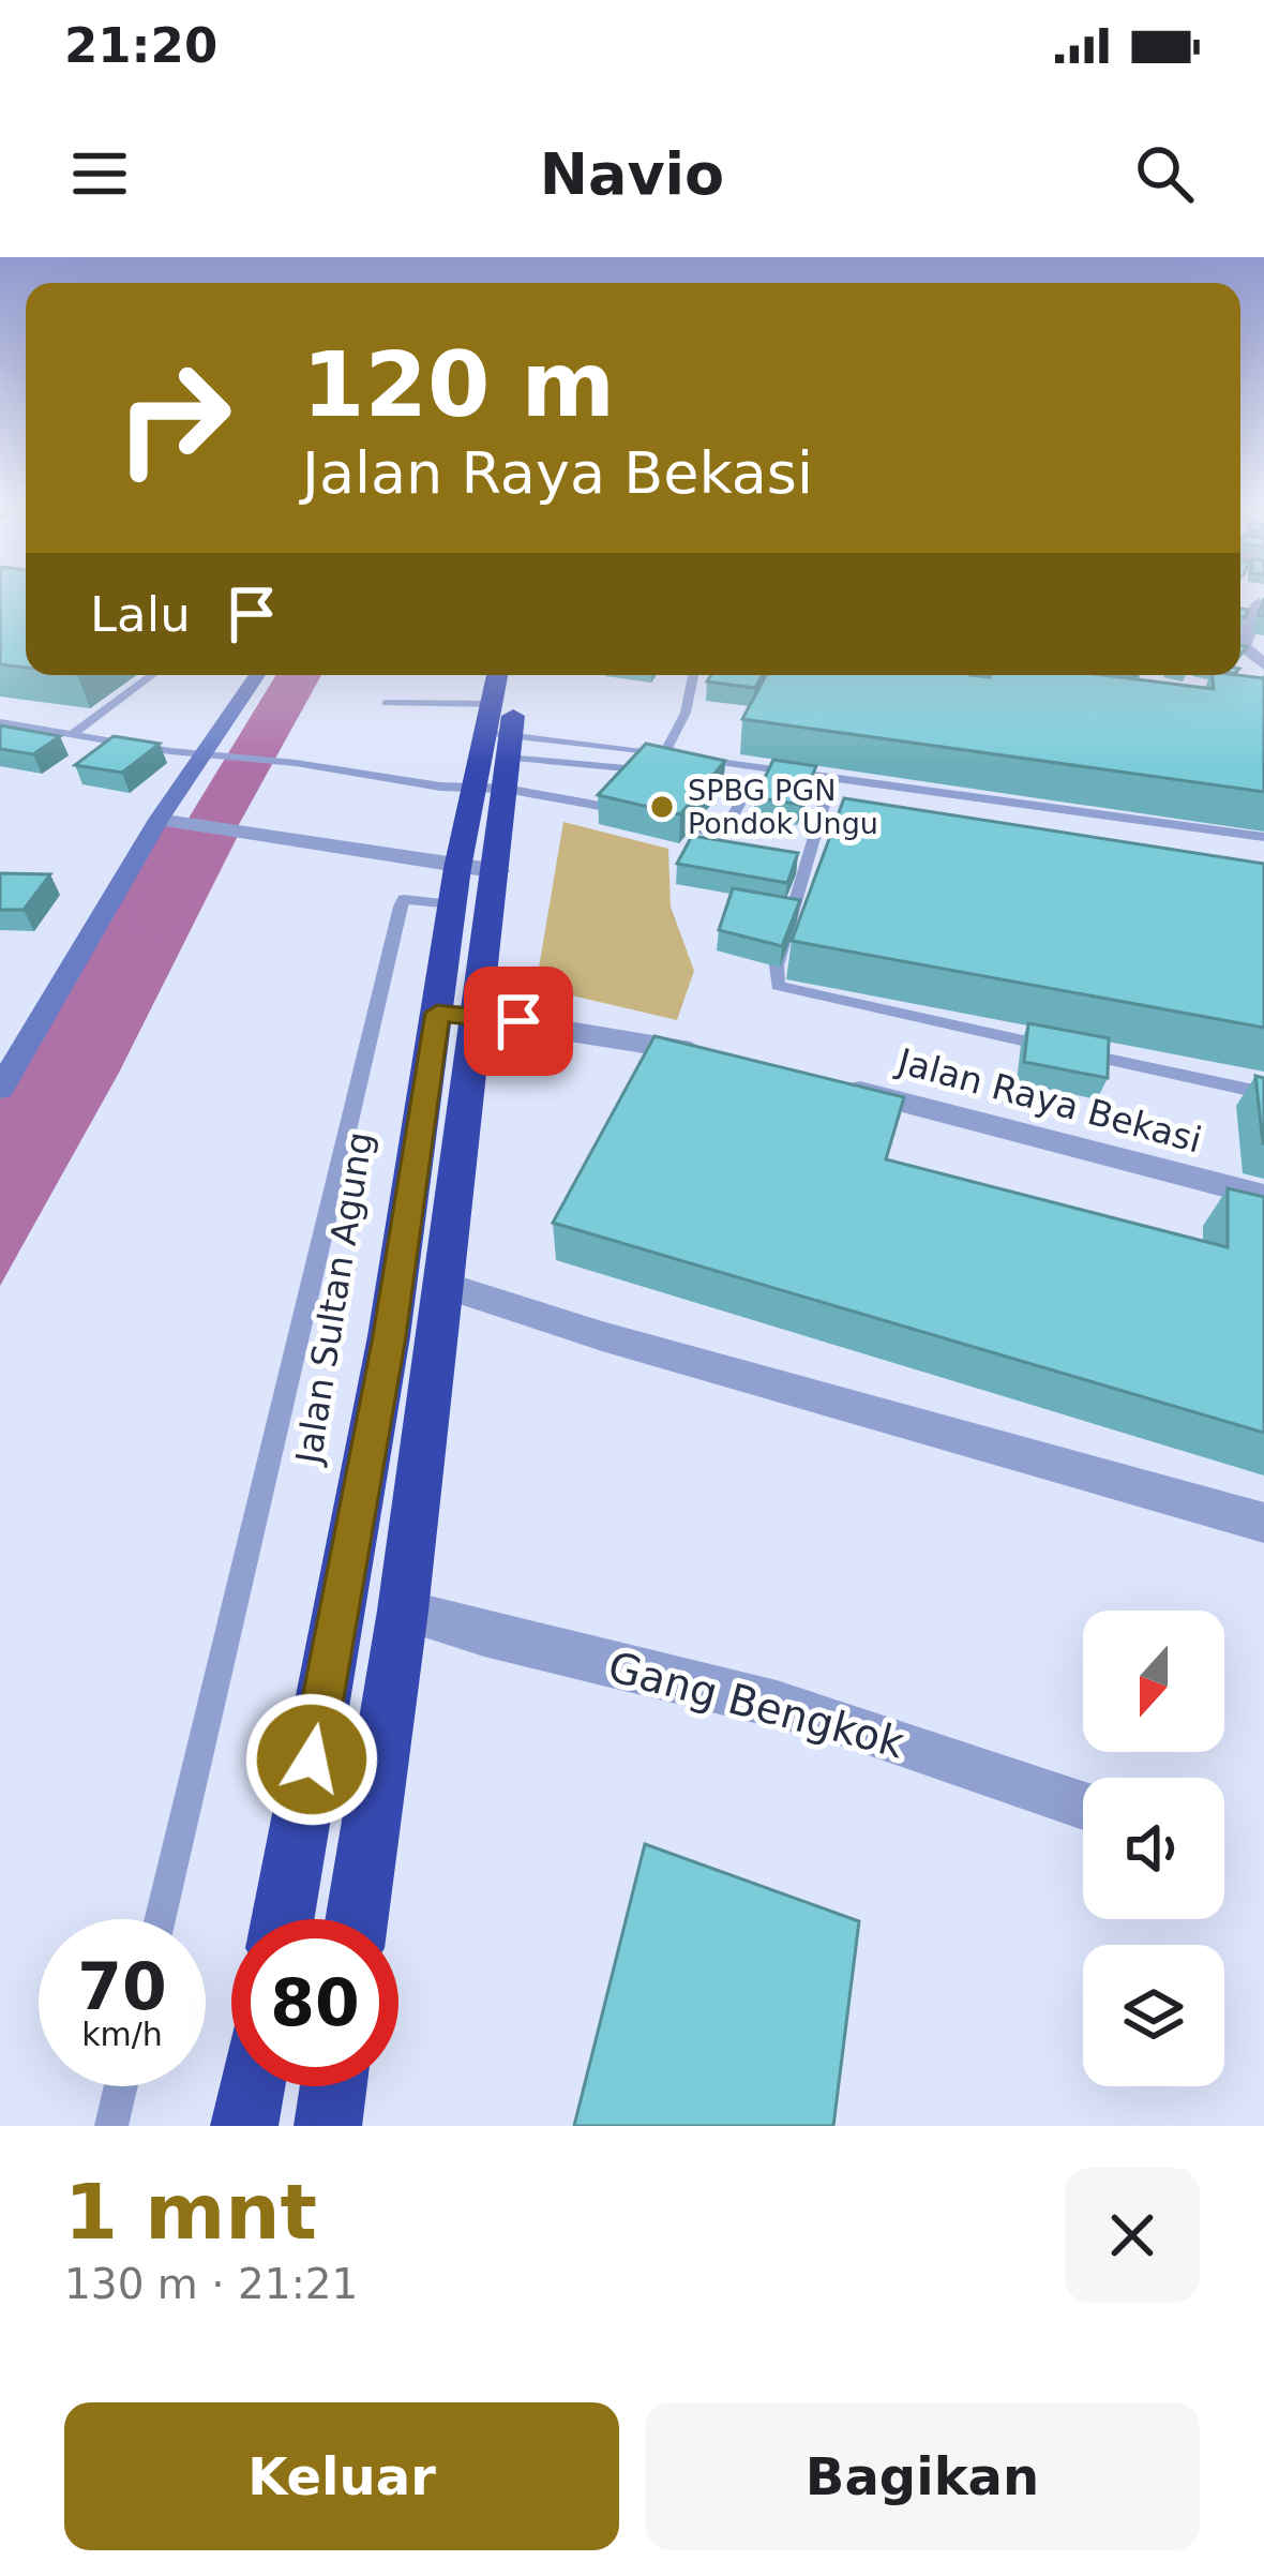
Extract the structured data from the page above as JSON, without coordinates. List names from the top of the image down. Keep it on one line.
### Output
{"streets":{"highway":["Jalan Sultan Agung"],"street":["Jalan Raya Bekasi","Gang Bengkok"]},"crossings":[["Jalan Sultan Agung","Gang Bengkok"]],"places":["SPBG PGN Pondok Ungu"],"north":"bottom","page":{"status":"21:20","header":"Navio","turn":["120 m","Jalan Raya Bekasi"],"then":"Lalu","speed":"70 km/h","limit":"80","heading":["1 mnt","130 m · 21:21"],"buttons":["Keluar","Bagikan"]}}
